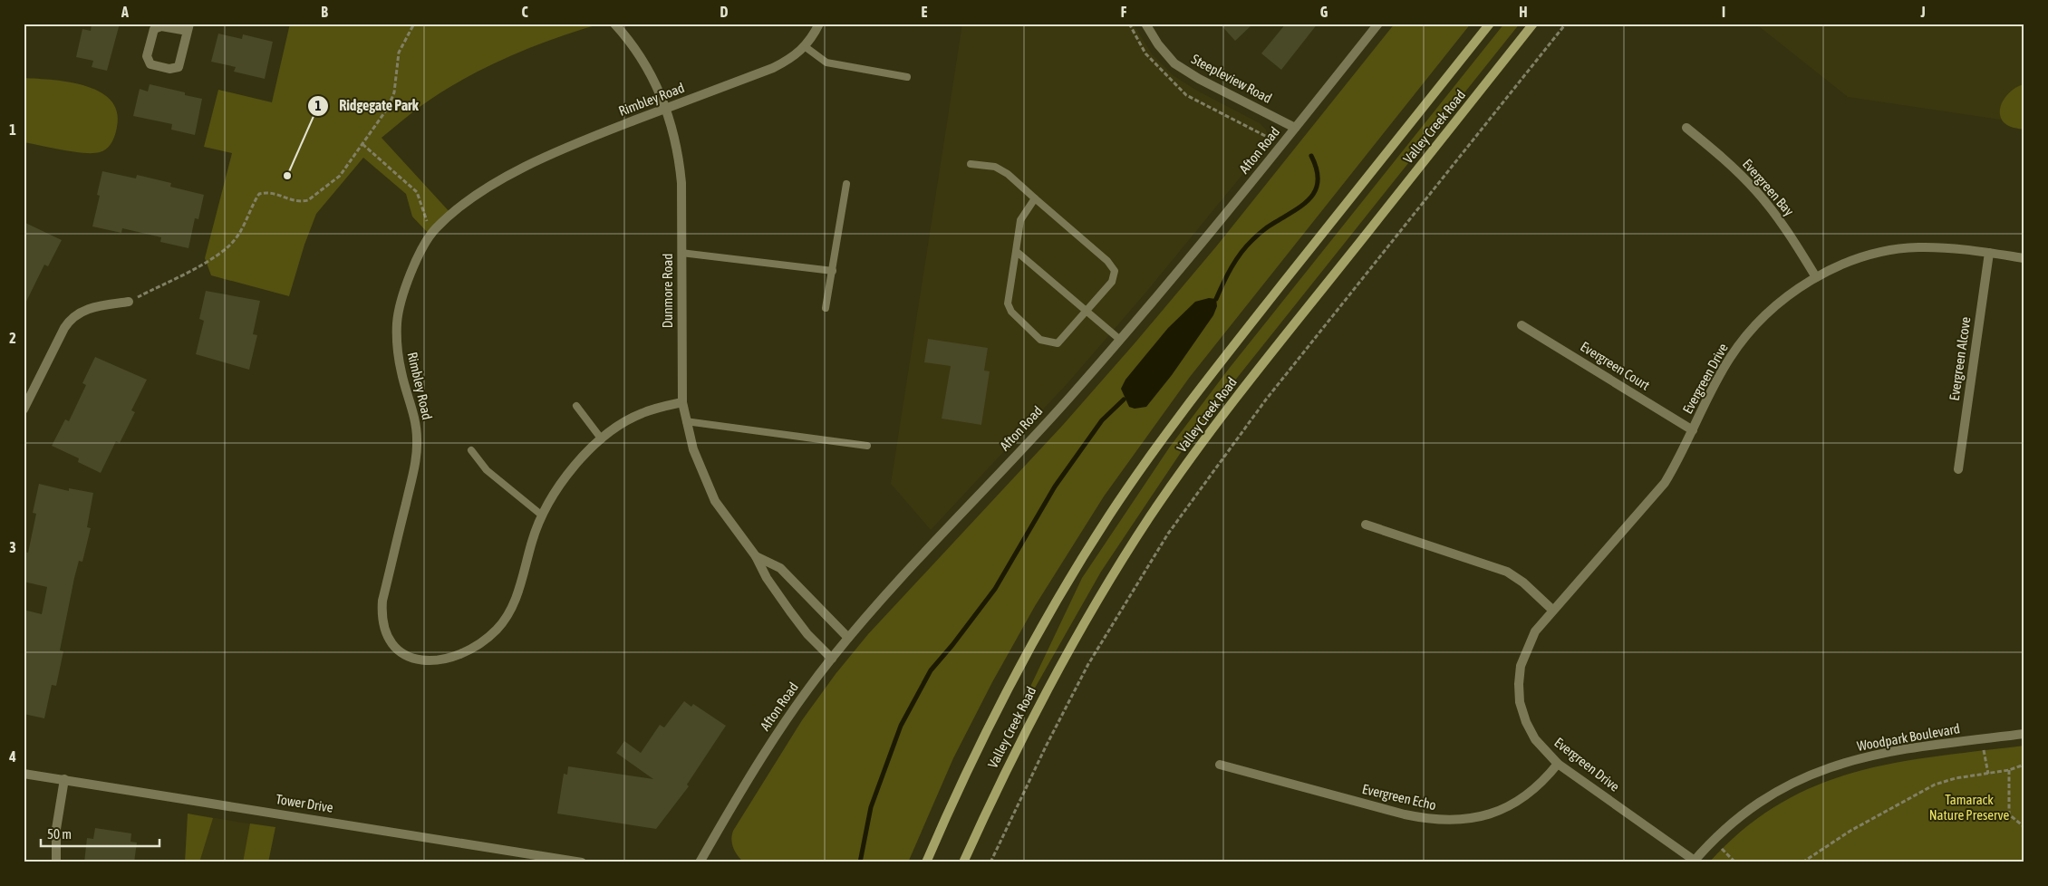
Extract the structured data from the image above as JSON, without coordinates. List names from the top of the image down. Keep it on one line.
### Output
{"streets":{"main road":["Valley Creek Road"],"street":["Steepleview Road","Rimbley Road","Afton Road","Evergreen Bay","Dunmore Road","Evergreen Alcove","Evergreen Court","Evergreen Drive","Woodpark Boulevard","Evergreen Echo","Tower Drive"]},"crossings":[["Steepleview Road","Afton Road"],["Rimbley Road","Dunmore Road"],["Afton Road","Dunmore Road"],["Evergreen Bay","Evergreen Drive"],["Evergreen Alcove","Evergreen Drive"],["Evergreen Court","Evergreen Drive"],["Evergreen Drive","Woodpark Boulevard"],["Evergreen Drive","Evergreen Echo"]],"parks":["Tamarack Nature Preserve"],"places":["Ridgegate Park"],"scale_bar":"50 m","grid":{"columns":["A","B","C","D","E","F","G","H","I","J"],"rows":["1","2","3","4"]}}
